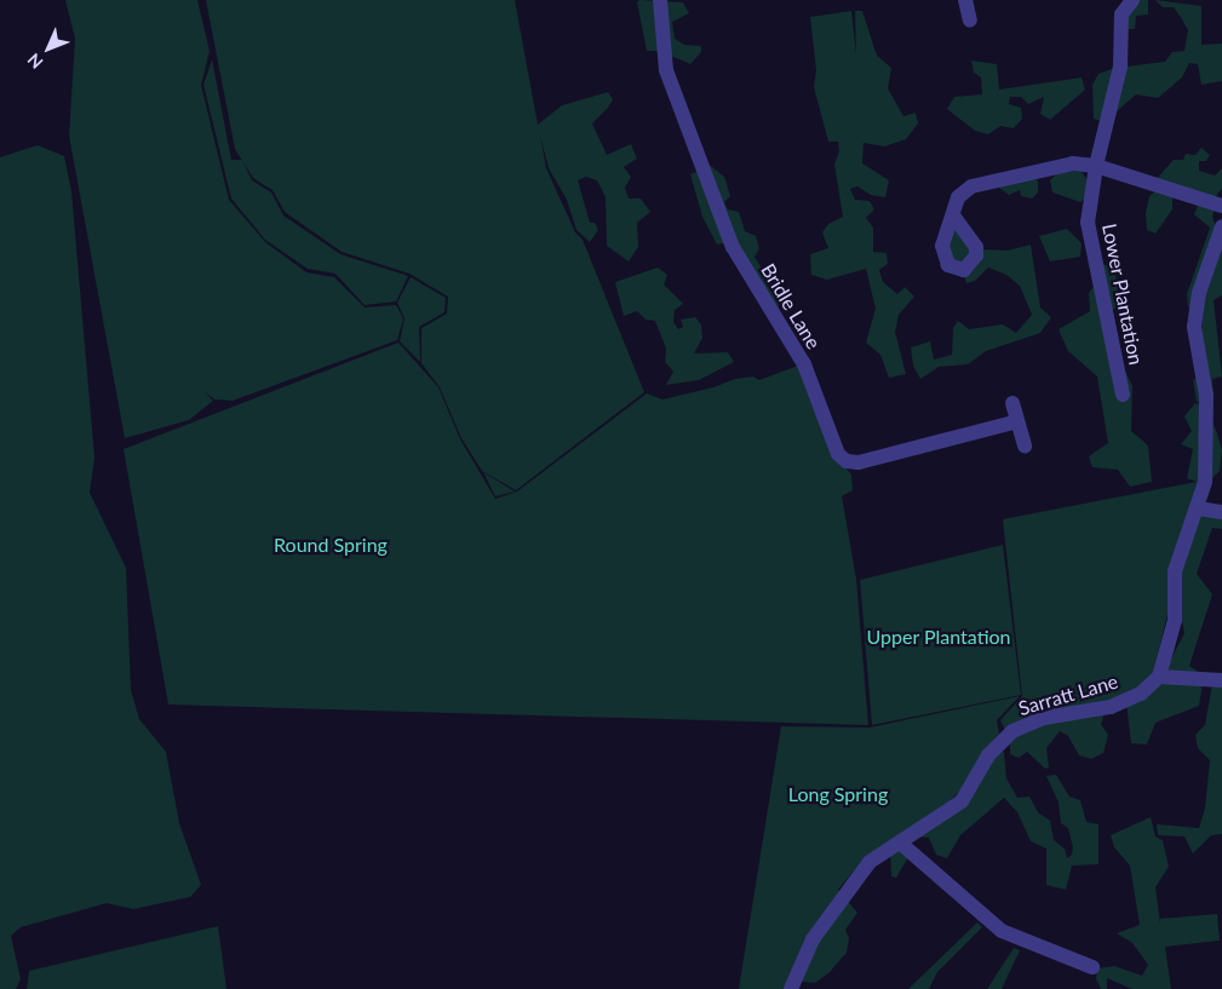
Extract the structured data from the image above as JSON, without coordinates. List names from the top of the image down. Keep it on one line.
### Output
{"streets":{"street":["Lower Plantation","Bridle Lane","Sarratt Lane"]},"parks":["Round Spring","Upper Plantation","Long Spring"],"north":"bottom left"}
